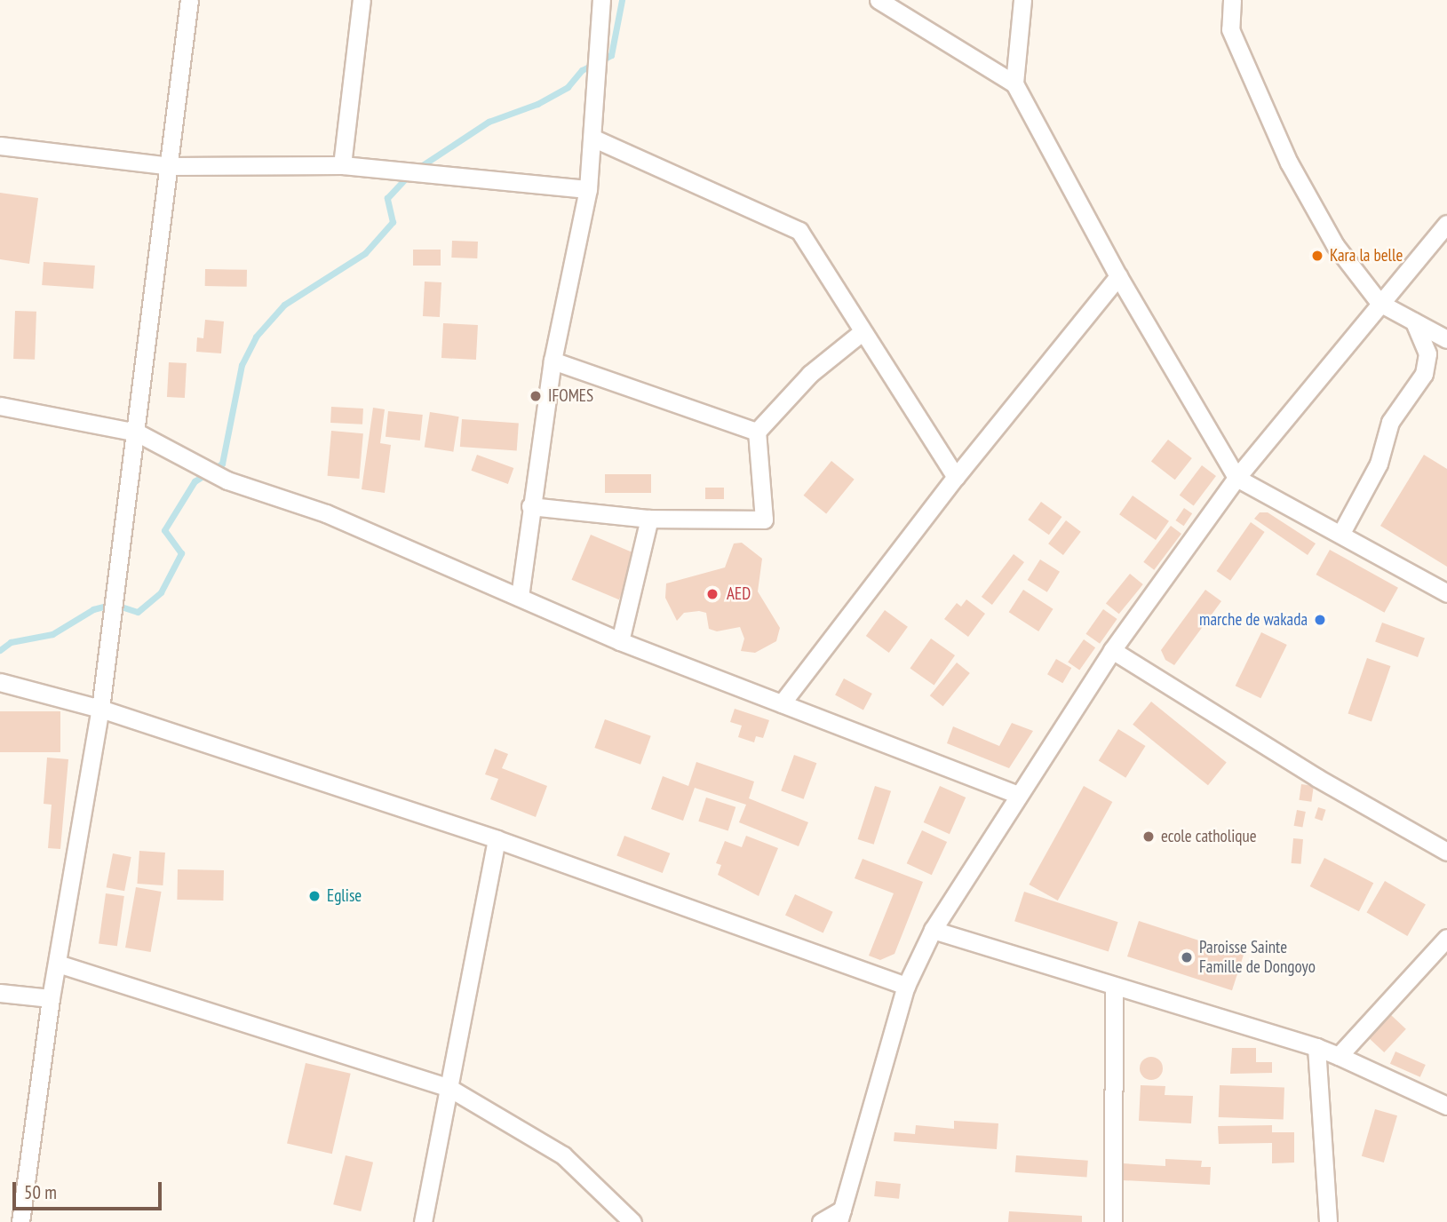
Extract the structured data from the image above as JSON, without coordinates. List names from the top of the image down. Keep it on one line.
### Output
{"places":["Kara la belle","IFOMES","AED","marche de wakada","ecole catholique","Eglise","Paroisse Sainte Famille de Dongoyo"],"scale_bar":"50 m"}
